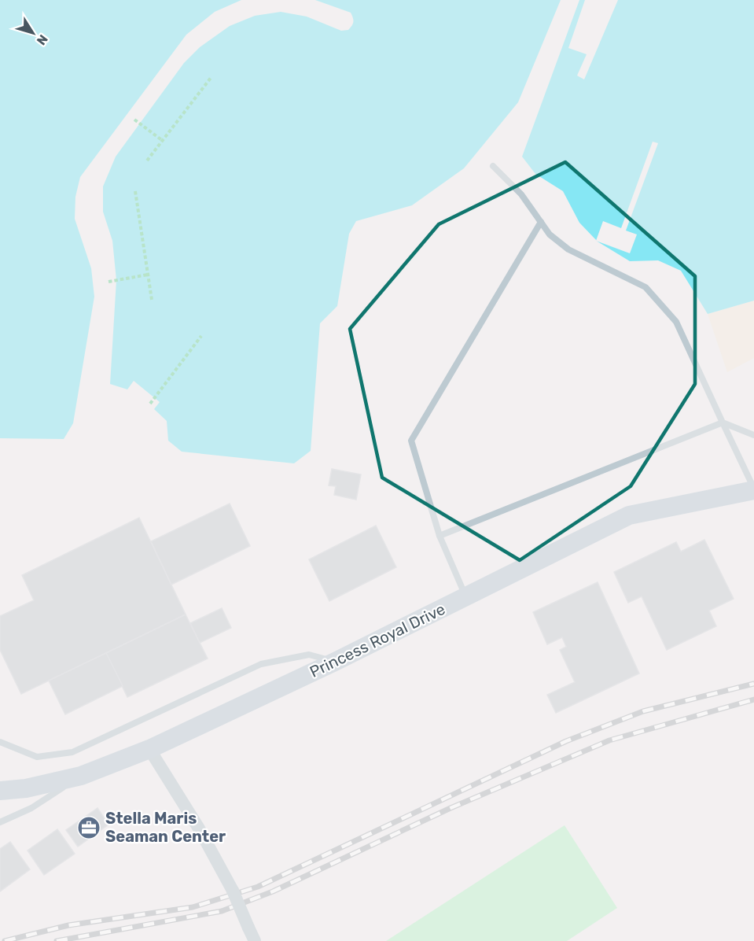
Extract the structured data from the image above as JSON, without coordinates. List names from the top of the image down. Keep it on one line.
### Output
{"streets":{"main road":["Princess Royal Drive"]},"places":{"office":["Stella Maris Seaman Center"]},"north":"bottom right"}
